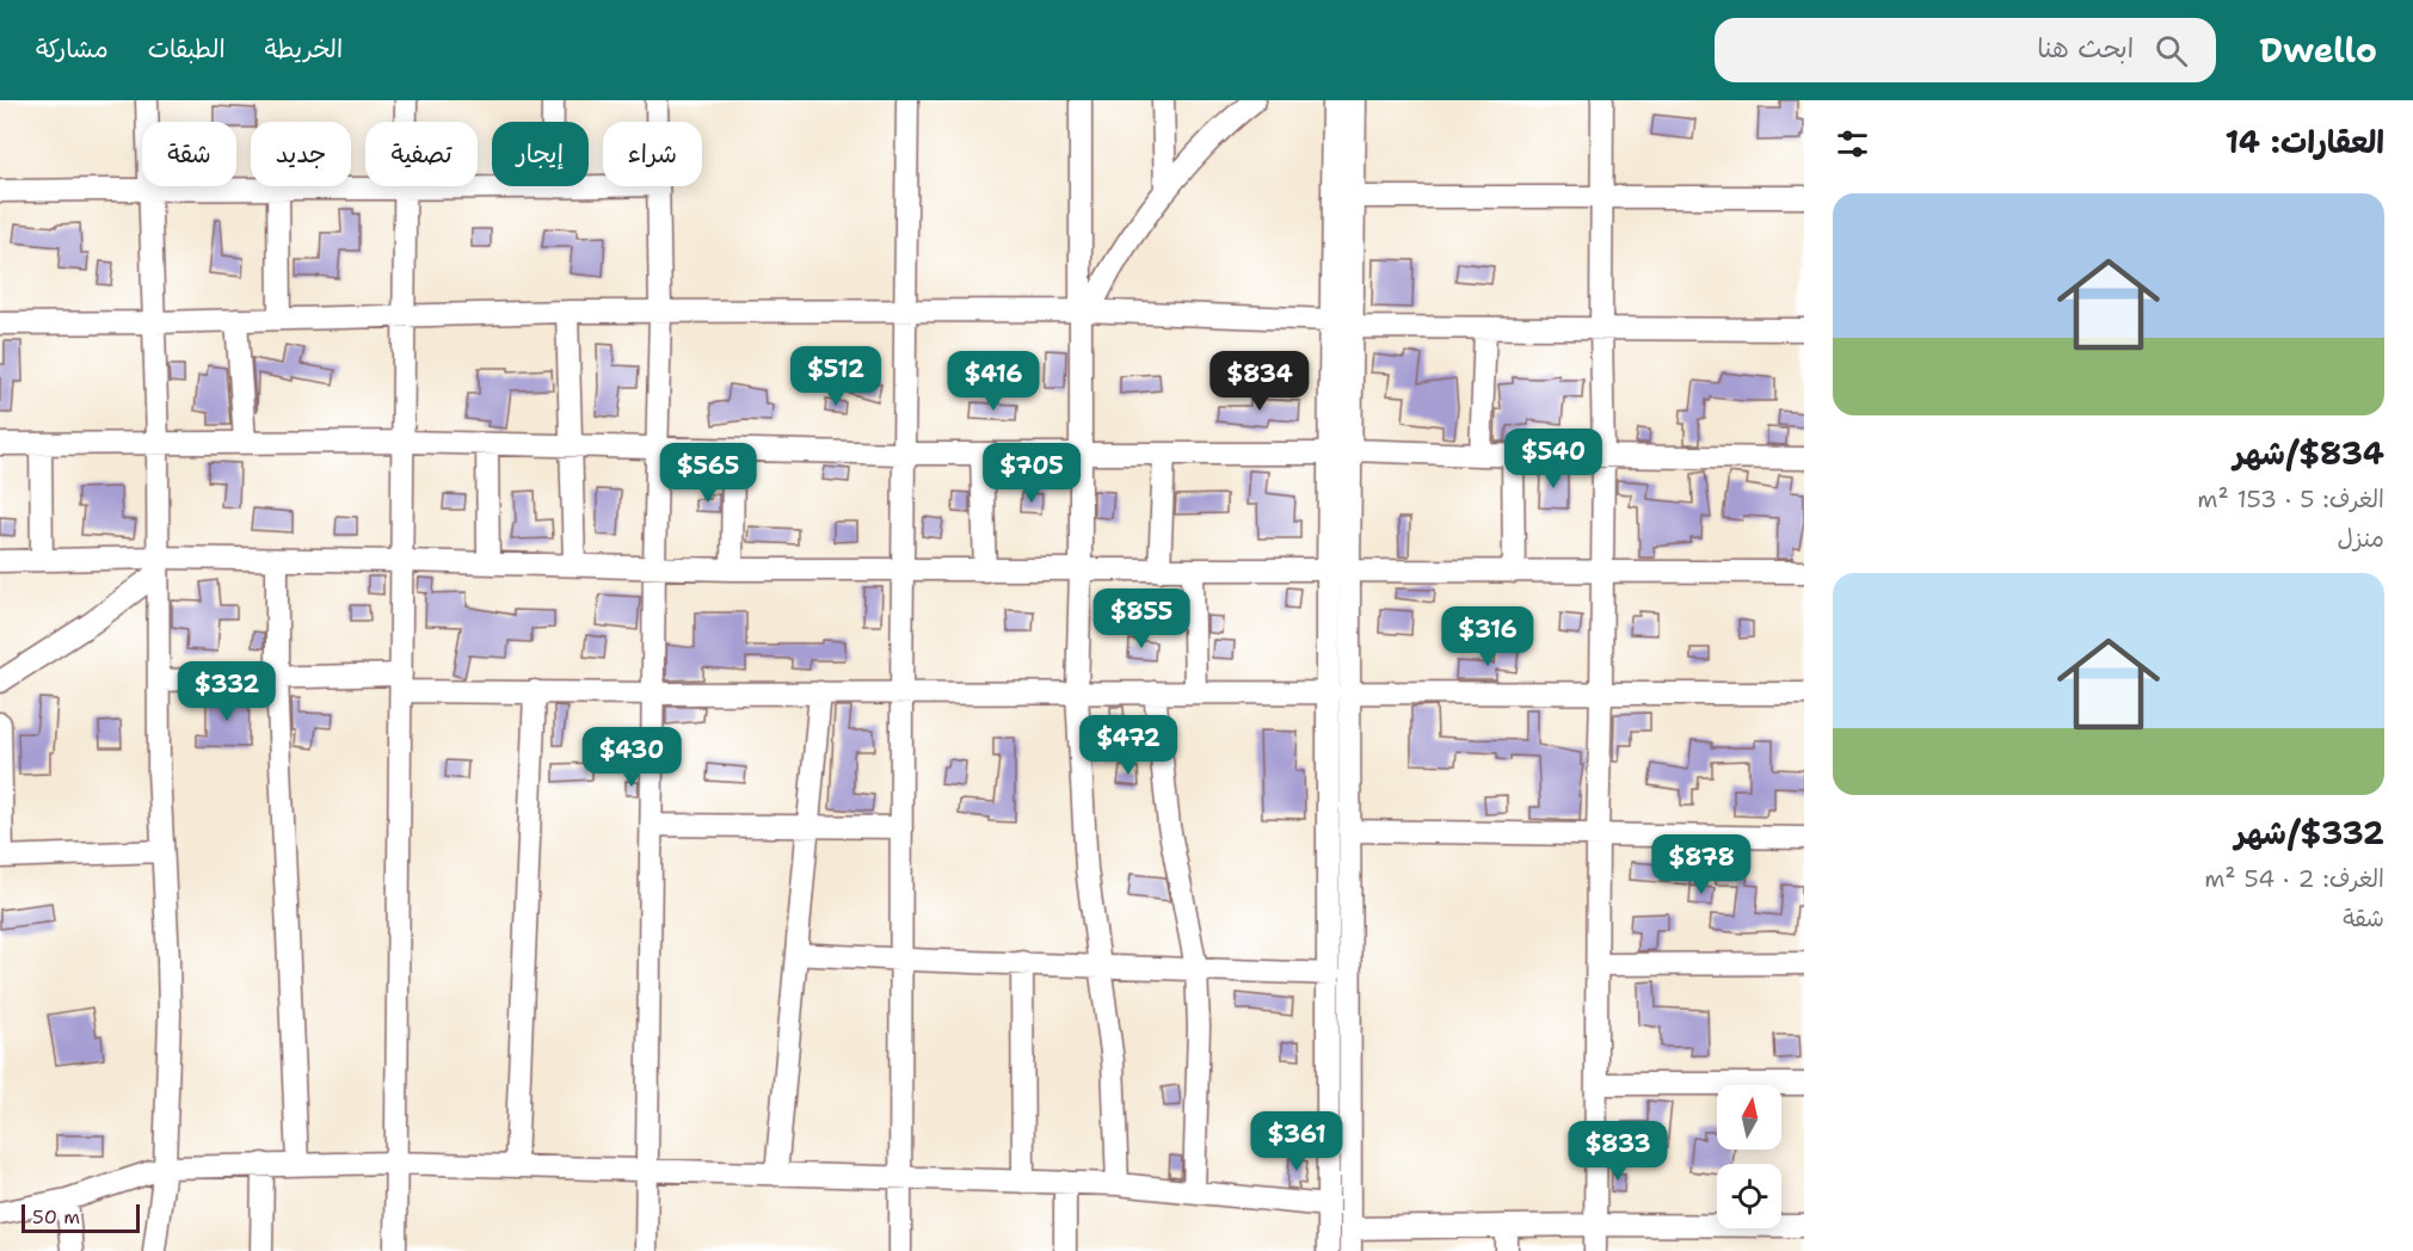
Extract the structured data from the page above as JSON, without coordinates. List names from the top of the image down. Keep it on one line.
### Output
{"scale_bar":"50 m","north":"top","page":{"header":"Dwello","search":"ابحث هنا","nav":["الخريطة","الطبقات","مشاركة"],"heading":"العقارات: 14","chip":["شراء","إيجار","تصفية","جديد","شقة"],"list":[{"name":"$834/شهر","note":"الغرف: 5 · 153 m² · منزل"},{"name":"$332/شهر","note":"الغرف: 2 · 54 m² · شقة"}],"price":["$512","$416","$834","$540","$565","$705","$855","$316","$332","$472","$430","$878","$361","$833"],"scale":"50 m"}}
